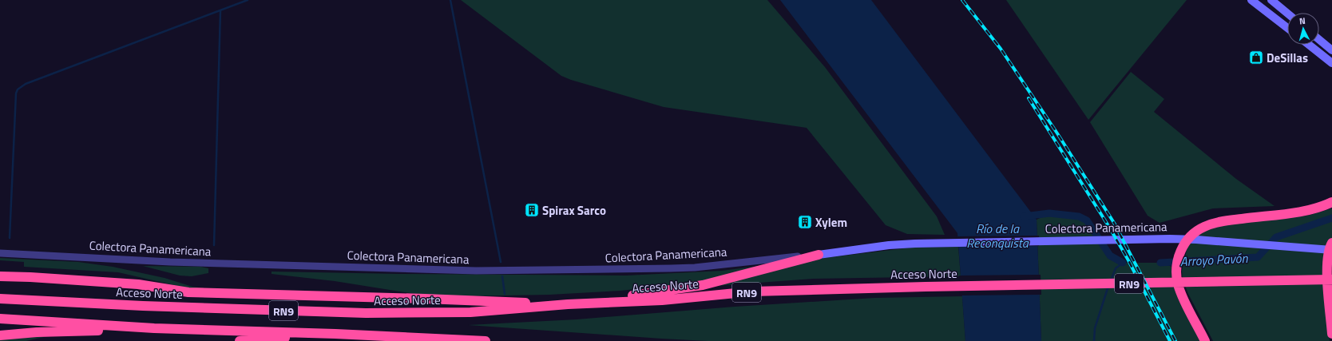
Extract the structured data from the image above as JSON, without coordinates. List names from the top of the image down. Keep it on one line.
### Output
{"streets":{"highway":["Acceso Norte","RN9"],"main road":["Colectora Panamericana"]},"water":["Río de la Reconquista","Arroyo Pavón"],"places":{"shop":["DeSillas"],"building":["Spirax Sarco","Xylem"]},"north":"top"}
